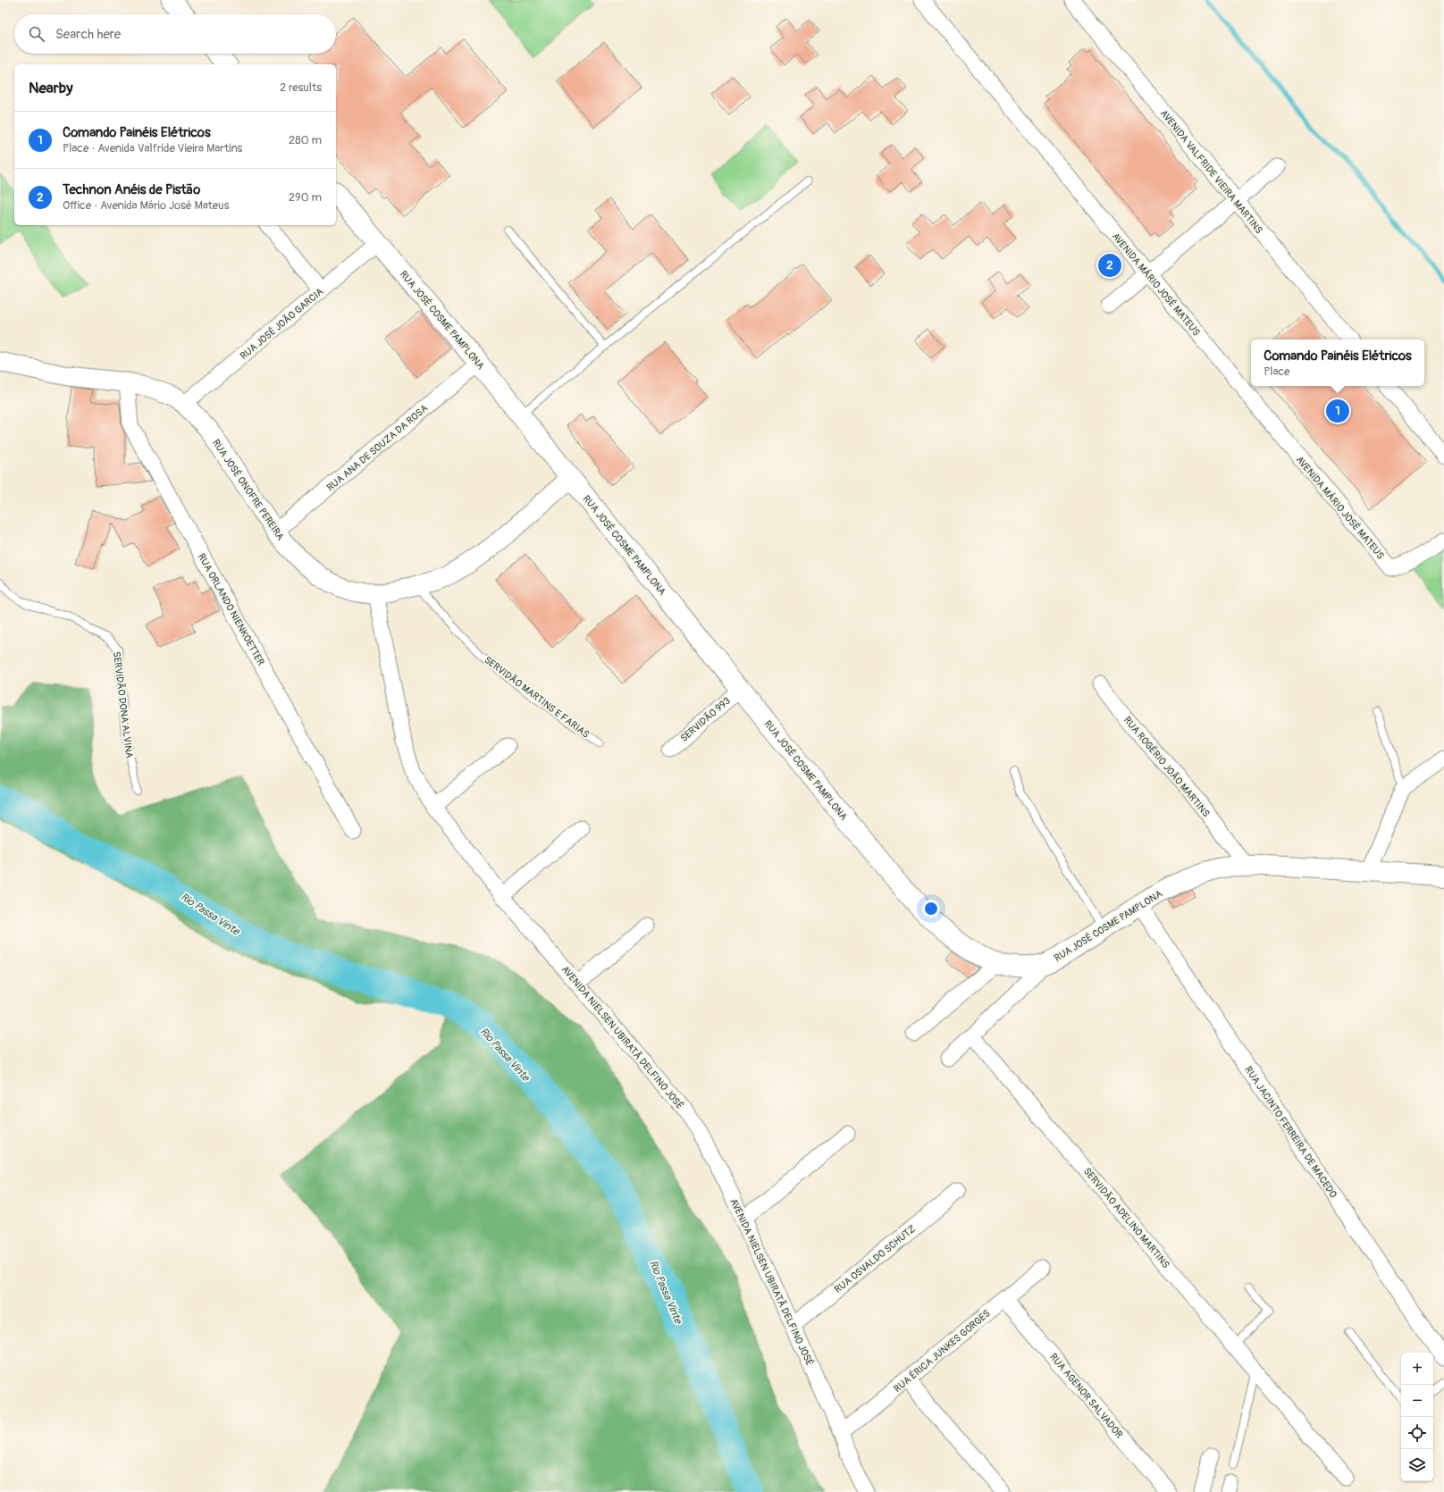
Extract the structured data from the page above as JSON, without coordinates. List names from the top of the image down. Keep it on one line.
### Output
{"streets":{"main road":["RUA JOSÉ COSME PAMPLONA"],"street":["AVENIDA VALFRIDE VIEIRA MARTINS","AVENIDA MÁRIO JOSÉ MATEUS","RUA JOSÉ JOÃO GARCIA","RUA ANA DE SOUZA DA ROSA","RUA JOSÉ ONOFRE PEREIRA","RUA ORLANDO NIENKOETTER","SERVIDÃO 993","RUA ROGÉRIO JOÃO MARTINS","AVENIDA NIELSEN UBIRATÃ DELFINO JOSÉ","RUA JACINTO FERREIRA DE MACEDO","SERVIDÃO ADELINO MARTINS","RUA OSVALDO SCHUTZ","RUA ÉRICA JUNKES GORGES","RUA AGENOR SALVADOR"],"lane":["SERVIDÃO MARTINS E FARIAS","SERVIDÃO DONA ALVINA"]},"crossings":[["RUA JOSÉ COSME PAMPLONA","RUA JOSÉ JOÃO GARCIA"],["RUA JOSÉ COSME PAMPLONA","RUA ANA DE SOUZA DA ROSA"],["RUA JOSÉ COSME PAMPLONA","RUA JOSÉ ONOFRE PEREIRA"],["RUA JOSÉ COSME PAMPLONA","SERVIDÃO 993"],["RUA JOSÉ COSME PAMPLONA","RUA ROGÉRIO JOÃO MARTINS"],["RUA JOSÉ COSME PAMPLONA","RUA JACINTO FERREIRA DE MACEDO"],["RUA JOSÉ JOÃO GARCIA","RUA JOSÉ ONOFRE PEREIRA"],["RUA ANA DE SOUZA DA ROSA","RUA JOSÉ ONOFRE PEREIRA"],["RUA JOSÉ ONOFRE PEREIRA","RUA ORLANDO NIENKOETTER"],["RUA JOSÉ ONOFRE PEREIRA","SERVIDÃO MARTINS E FARIAS"],["RUA JOSÉ ONOFRE PEREIRA","AVENIDA NIELSEN UBIRATÃ DELFINO JOSÉ"],["AVENIDA NIELSEN UBIRATÃ DELFINO JOSÉ","RUA OSVALDO SCHUTZ"],["AVENIDA NIELSEN UBIRATÃ DELFINO JOSÉ","RUA ÉRICA JUNKES GORGES"],["RUA ÉRICA JUNKES GORGES","RUA AGENOR SALVADOR"]],"water":["Rio Passa Vinte"],"page":{"search":"Search here","heading":["Nearby","2 results"],"list":[{"mark":"1","name":"Comando Painéis Elétricos","note":"Place · Avenida Valfride Vieira Martins","value":"280 m"},{"mark":"2","name":"Technon Anéis de Pistão","note":"Office · Avenida Mário José Mateus","value":"290 m"}],"pins":["2","1"],"popup":["Comando Painéis Elétricos","Place"],"map_buttons":["+","−"]}}
